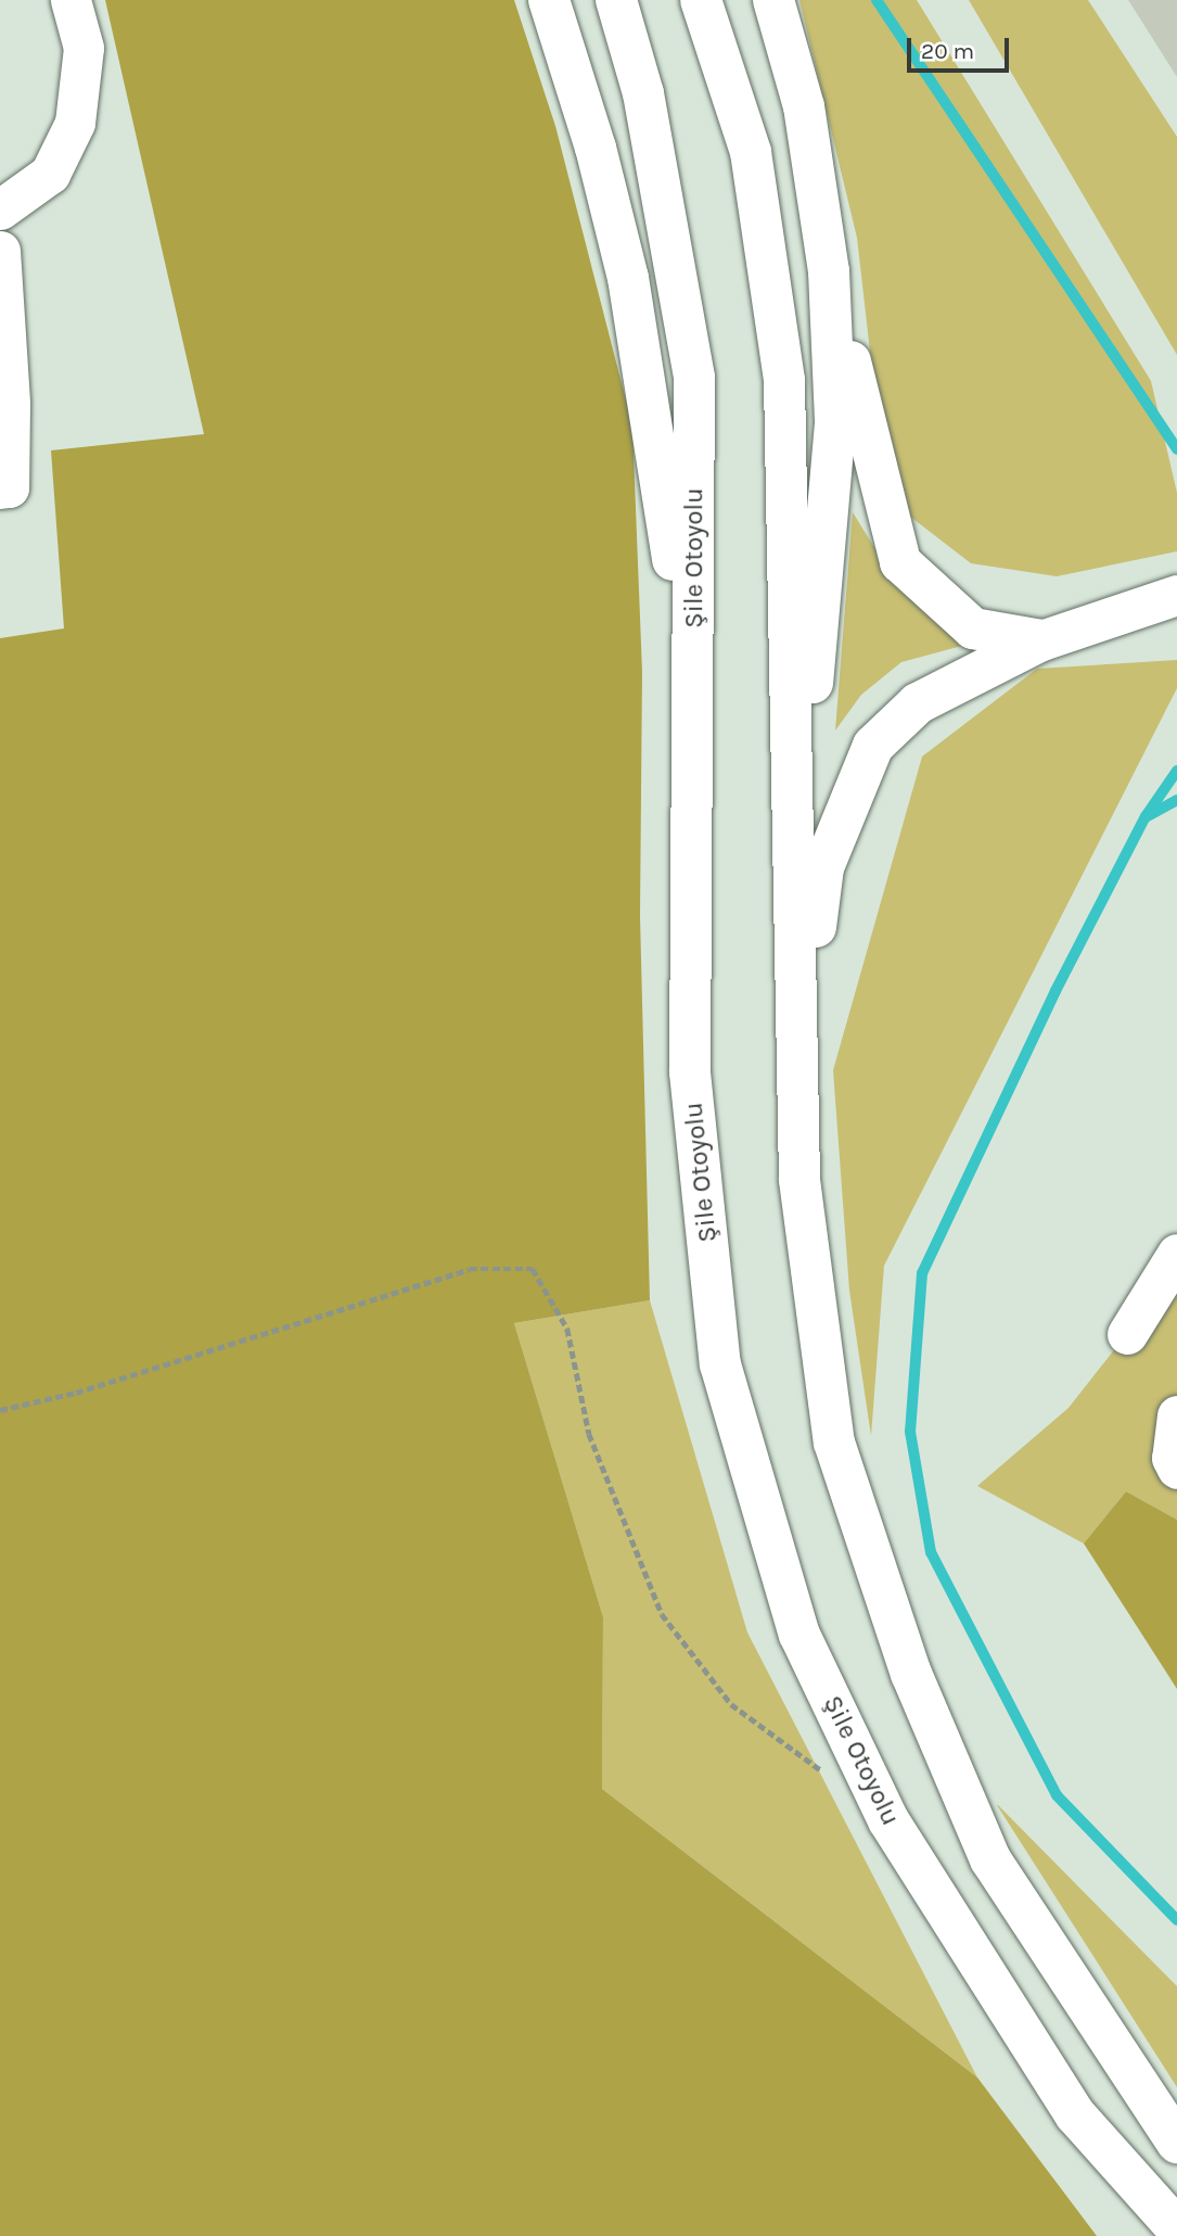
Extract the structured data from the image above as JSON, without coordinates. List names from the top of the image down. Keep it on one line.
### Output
{"streets":{"highway":["Şile Otoyolu"]},"scale_bar":"20 m"}
